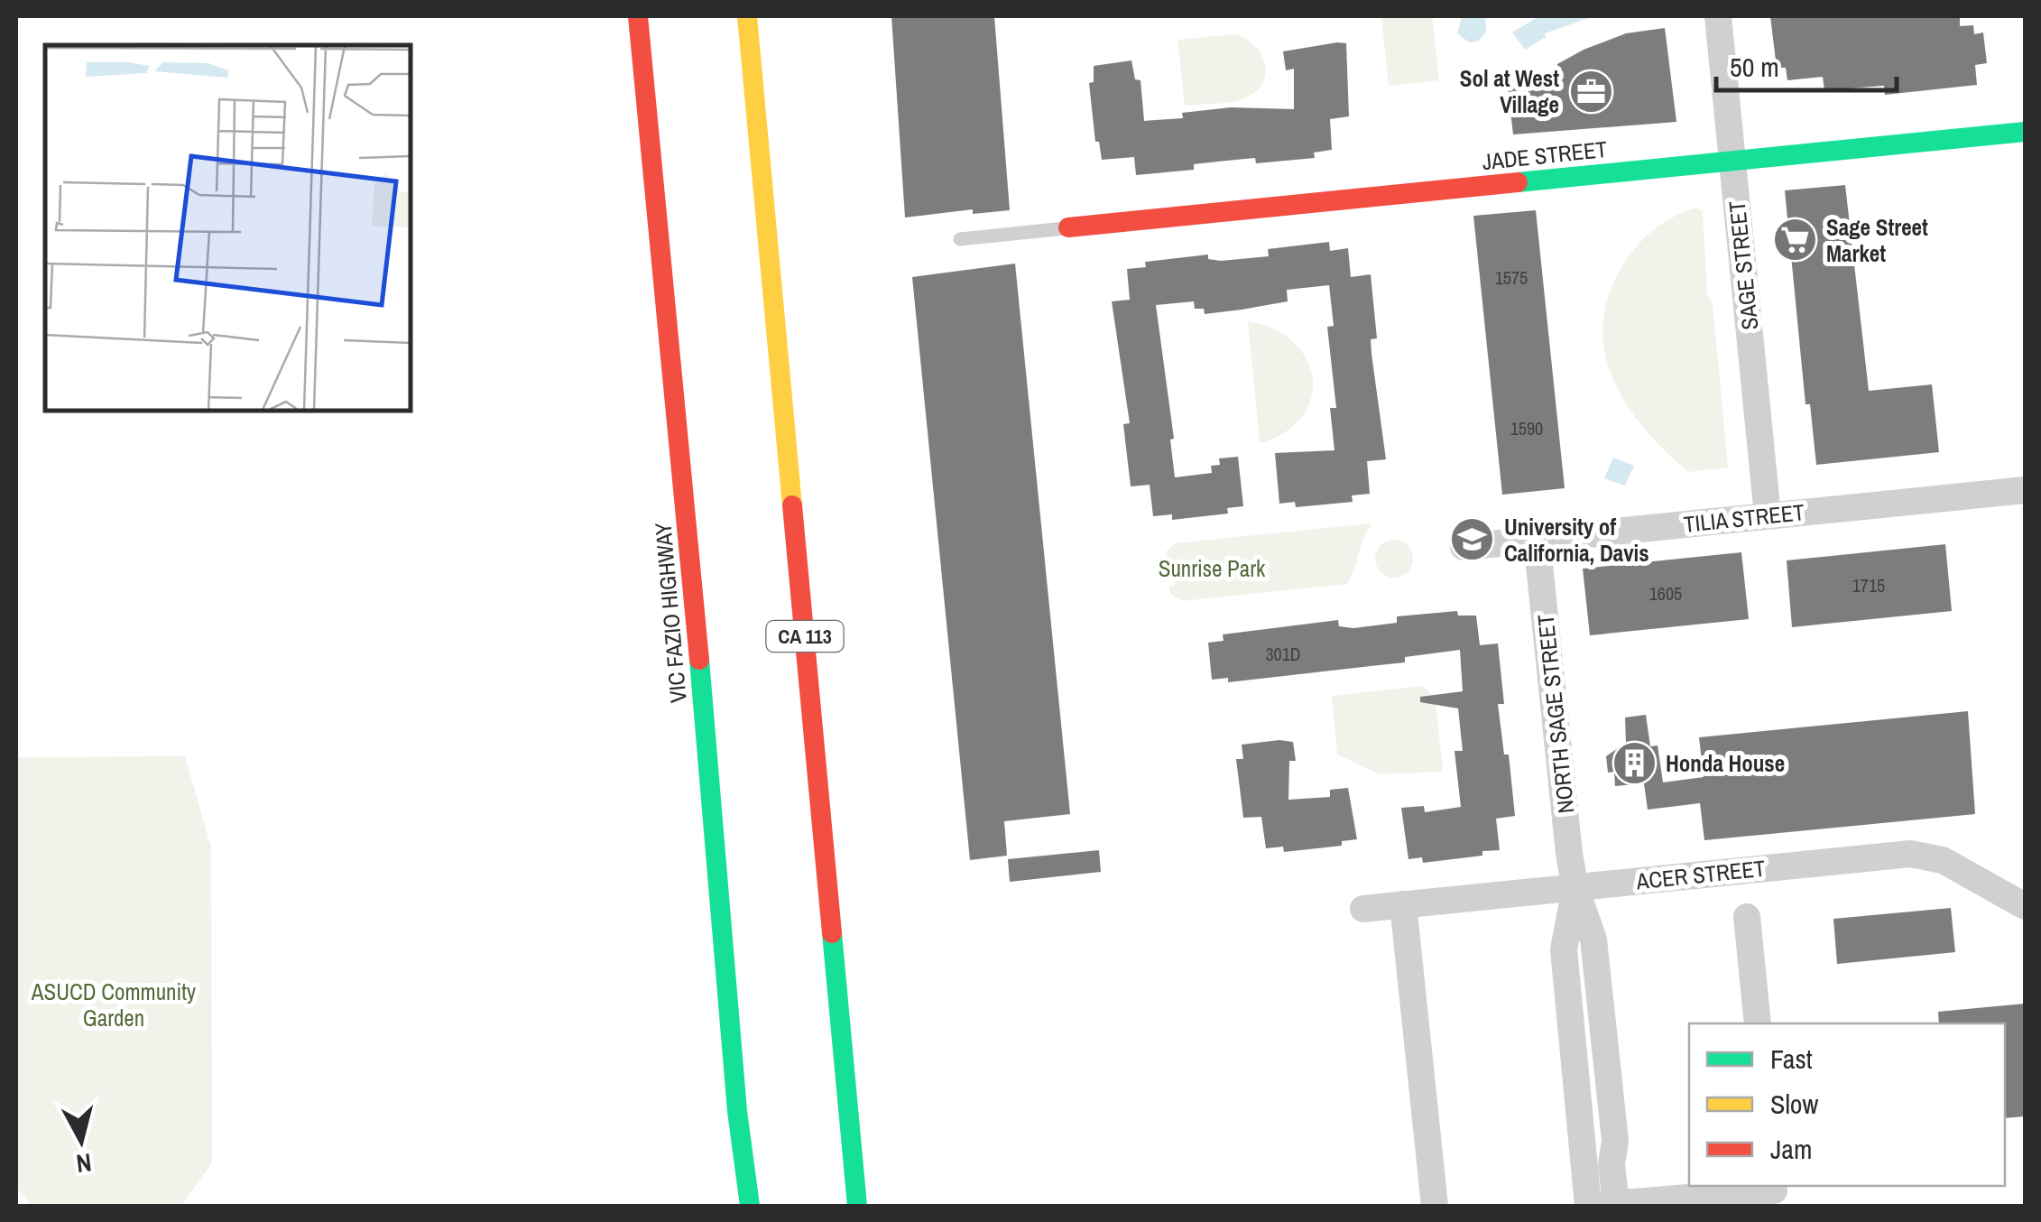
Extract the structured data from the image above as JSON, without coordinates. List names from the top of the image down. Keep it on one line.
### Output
{"streets":{"main road":["JADE STREET","VIC FAZIO HIGHWAY","CA 113"],"street":["SAGE STREET","TILIA STREET","NORTH SAGE STREET","ACER STREET"]},"crossings":[["JADE STREET","SAGE STREET"],["SAGE STREET","TILIA STREET"],["TILIA STREET","NORTH SAGE STREET"],["NORTH SAGE STREET","ACER STREET"]],"parks":["Sunrise Park","ASUCD Community Garden"],"places":{"office":["Sol at West Village"],"supermarket":["Sage Street Market"],"school or university":["University of California, Davis"],"building":["Honda House"]},"house_numbers":["1575","1590","1715","1605","301D"],"legend":["Fast","Slow","Jam"],"scale_bar":"50 m","north":"bottom"}
